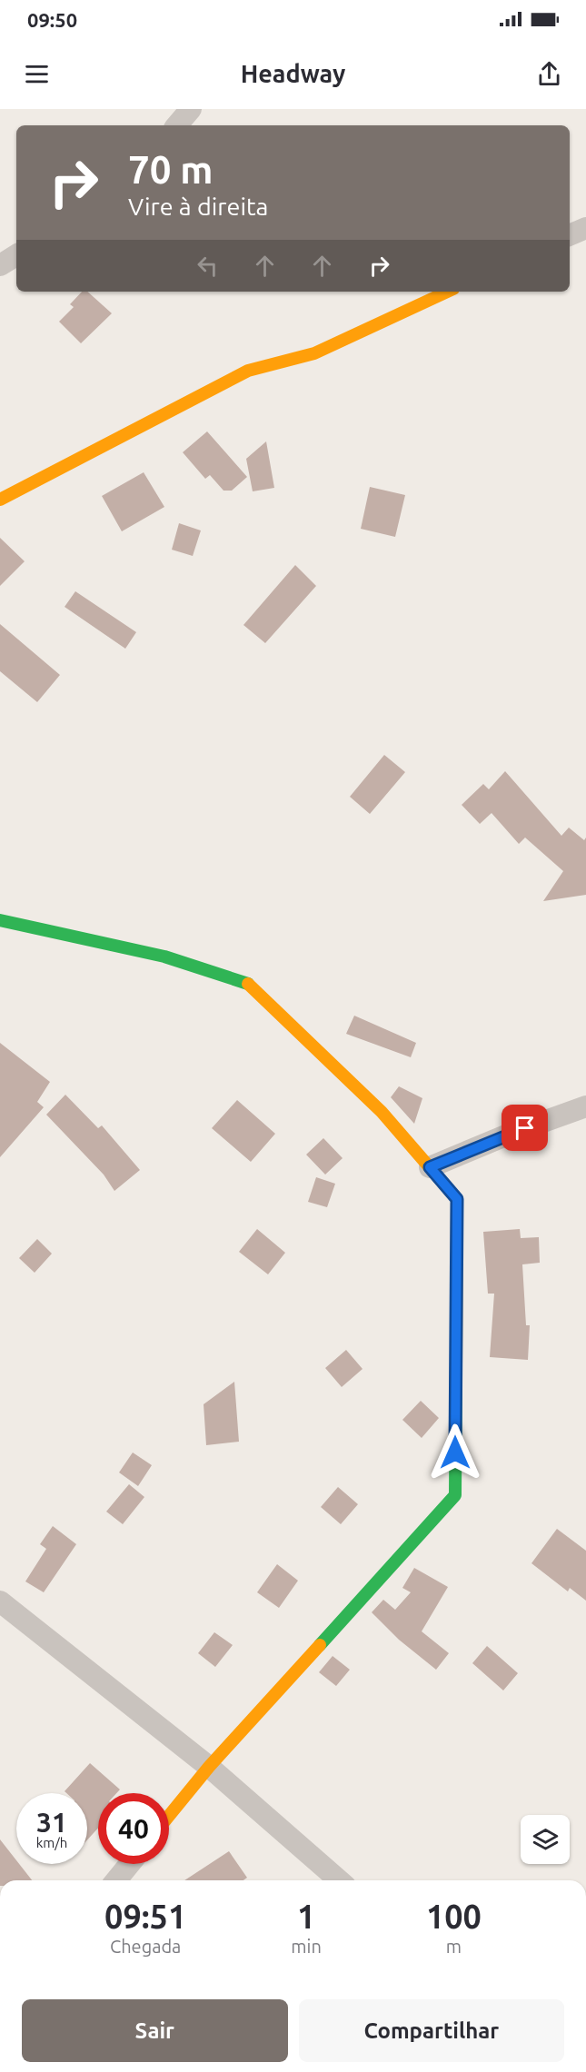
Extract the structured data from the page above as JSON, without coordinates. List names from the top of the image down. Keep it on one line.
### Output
{"page":{"status":"09:50","header":"Headway","turn":["70 m","Vire à direita"],"speed":"31 km/h","limit":"40","eta":["09:51","Chegada","1","min","100","m"],"buttons":["Sair","Compartilhar"]}}
